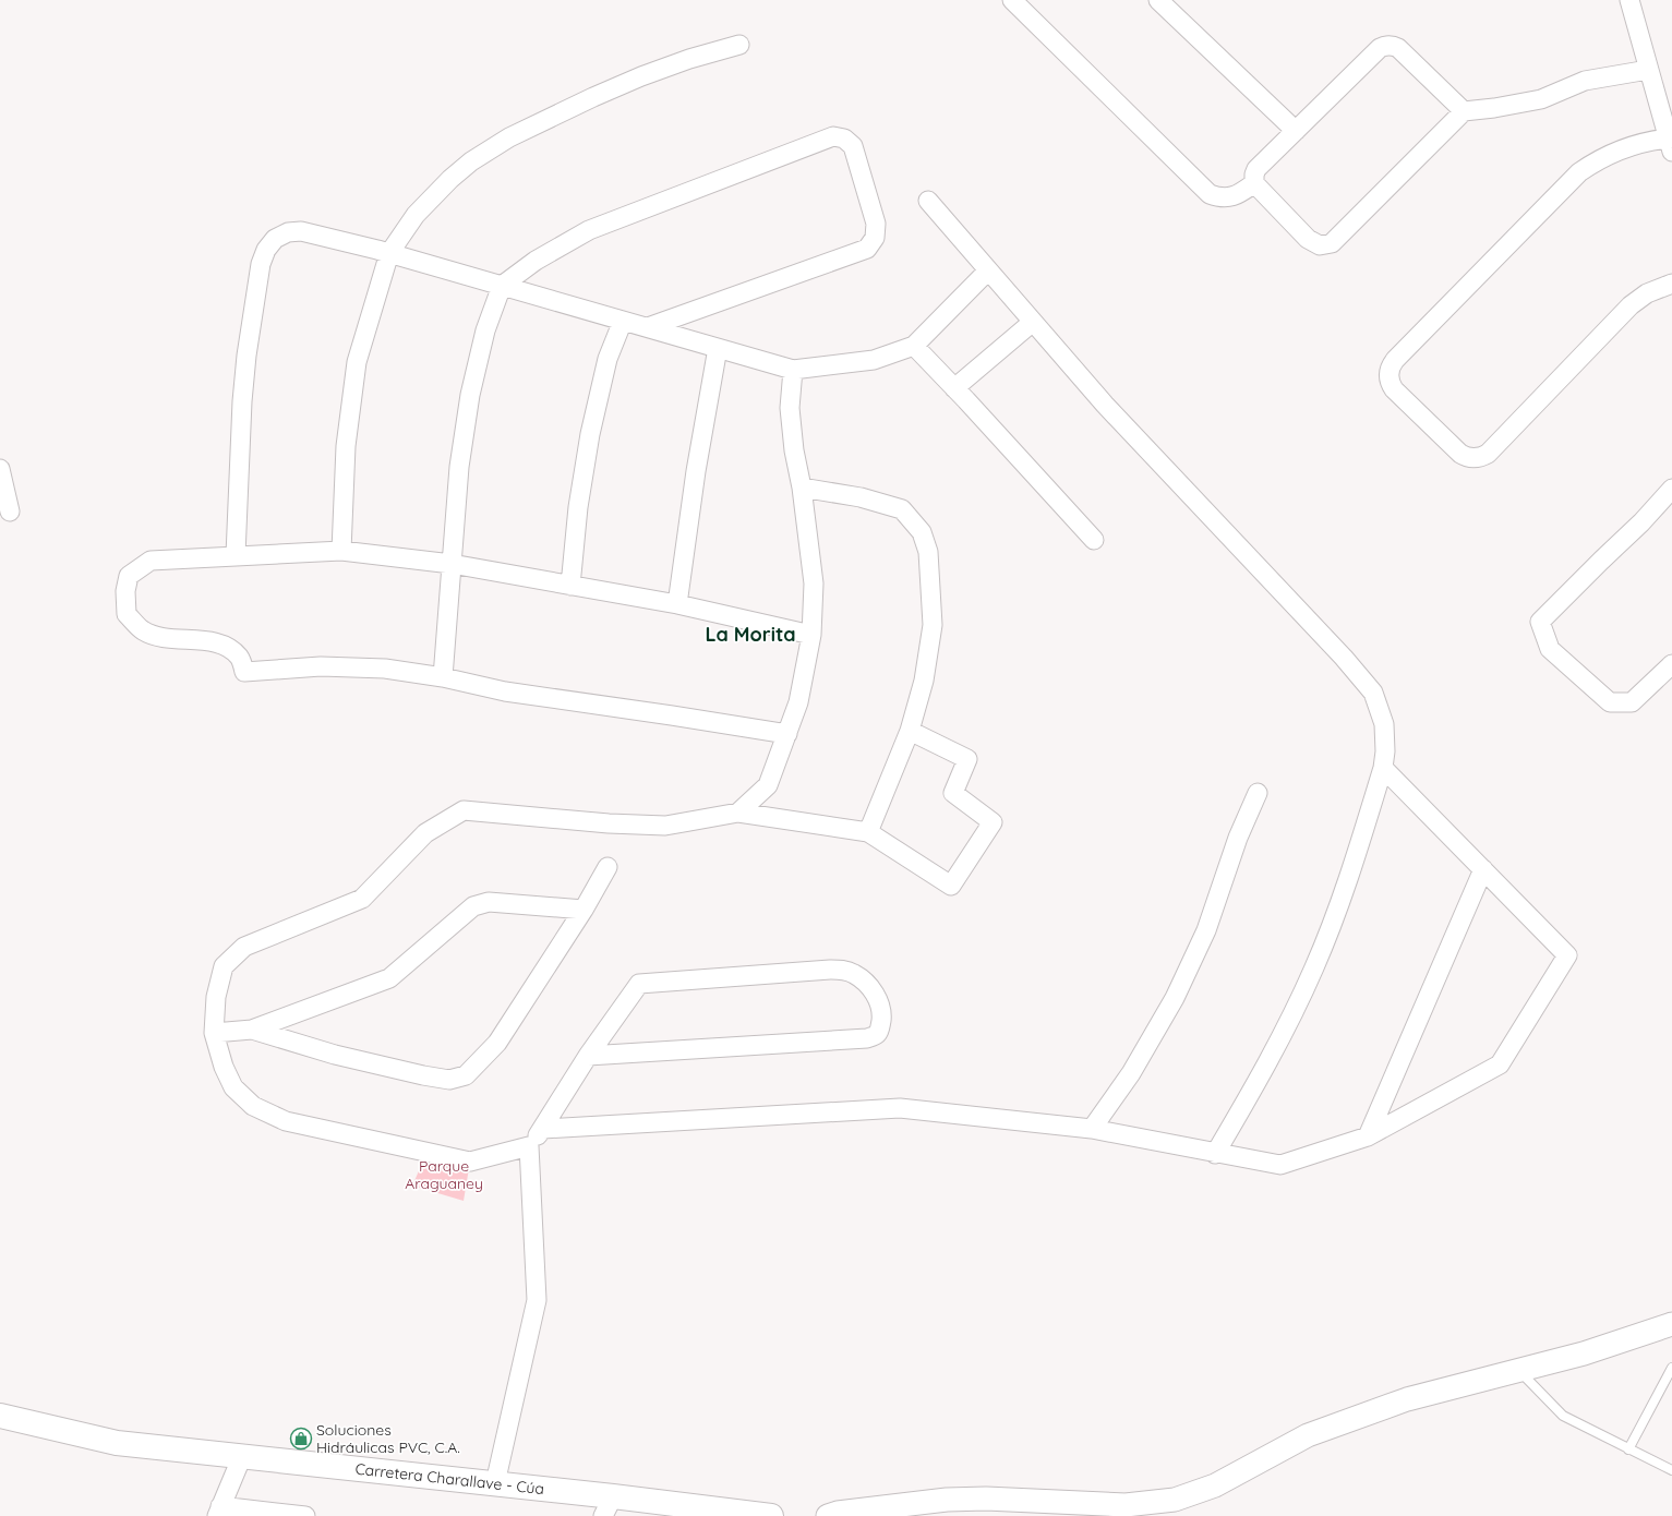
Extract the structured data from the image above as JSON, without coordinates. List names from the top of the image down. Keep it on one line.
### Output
{"streets":{"highway":["Carretera Charallave - Cúa"]},"districts":["La Morita"],"parks":["Parque Araguaney"],"places":{"shop":["Soluciones Hidráulicas PVC, C.A."]}}
